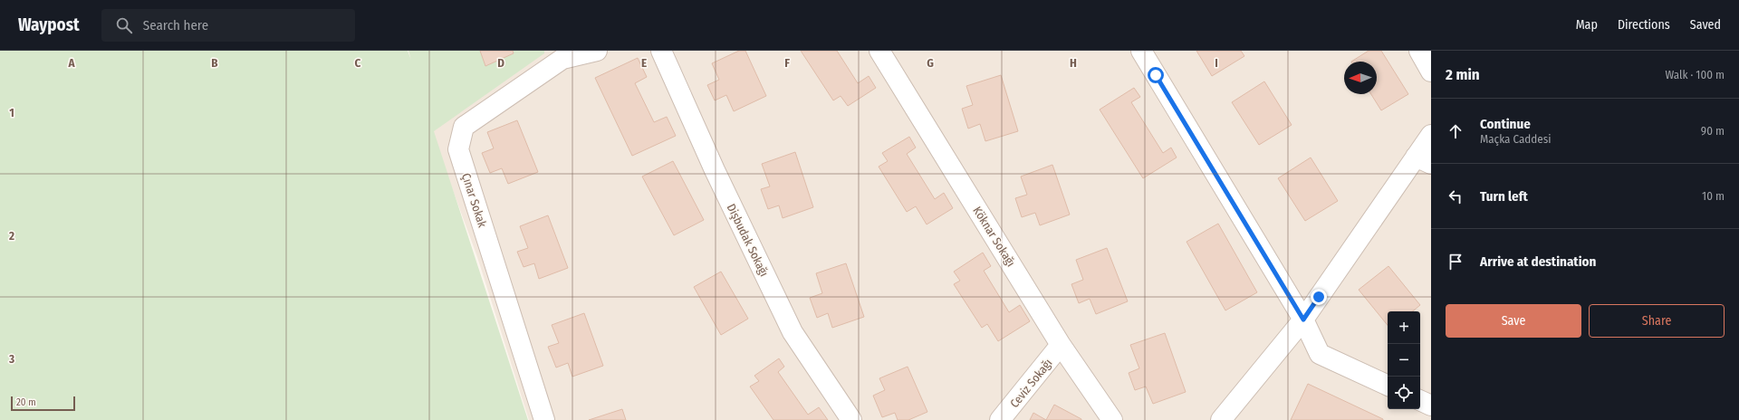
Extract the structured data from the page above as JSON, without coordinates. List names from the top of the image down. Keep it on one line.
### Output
{"streets":{"street":["Çınar Sokak","Köknar Sokağı","Dişbudak Sokağı","Ceviz Sokağı"]},"crossings":[["Köknar Sokağı","Ceviz Sokağı"]],"scale_bar":"20 m","north":"left","page":{"header":"Waypost","search":"Search here","nav":["Map","Directions","Saved"],"heading":["2 min","Walk · 100 m"],"list":[["Continue","Maçka Caddesi","90 m"],["Turn left","10 m"],"Arrive at destination"],"buttons":["Save","Share"],"map_buttons":["+","−"],"scale":"20 m"},"grid":{"columns":["A","B","C","D","E","F","G","H","I"],"rows":["1","2","3"]}}
